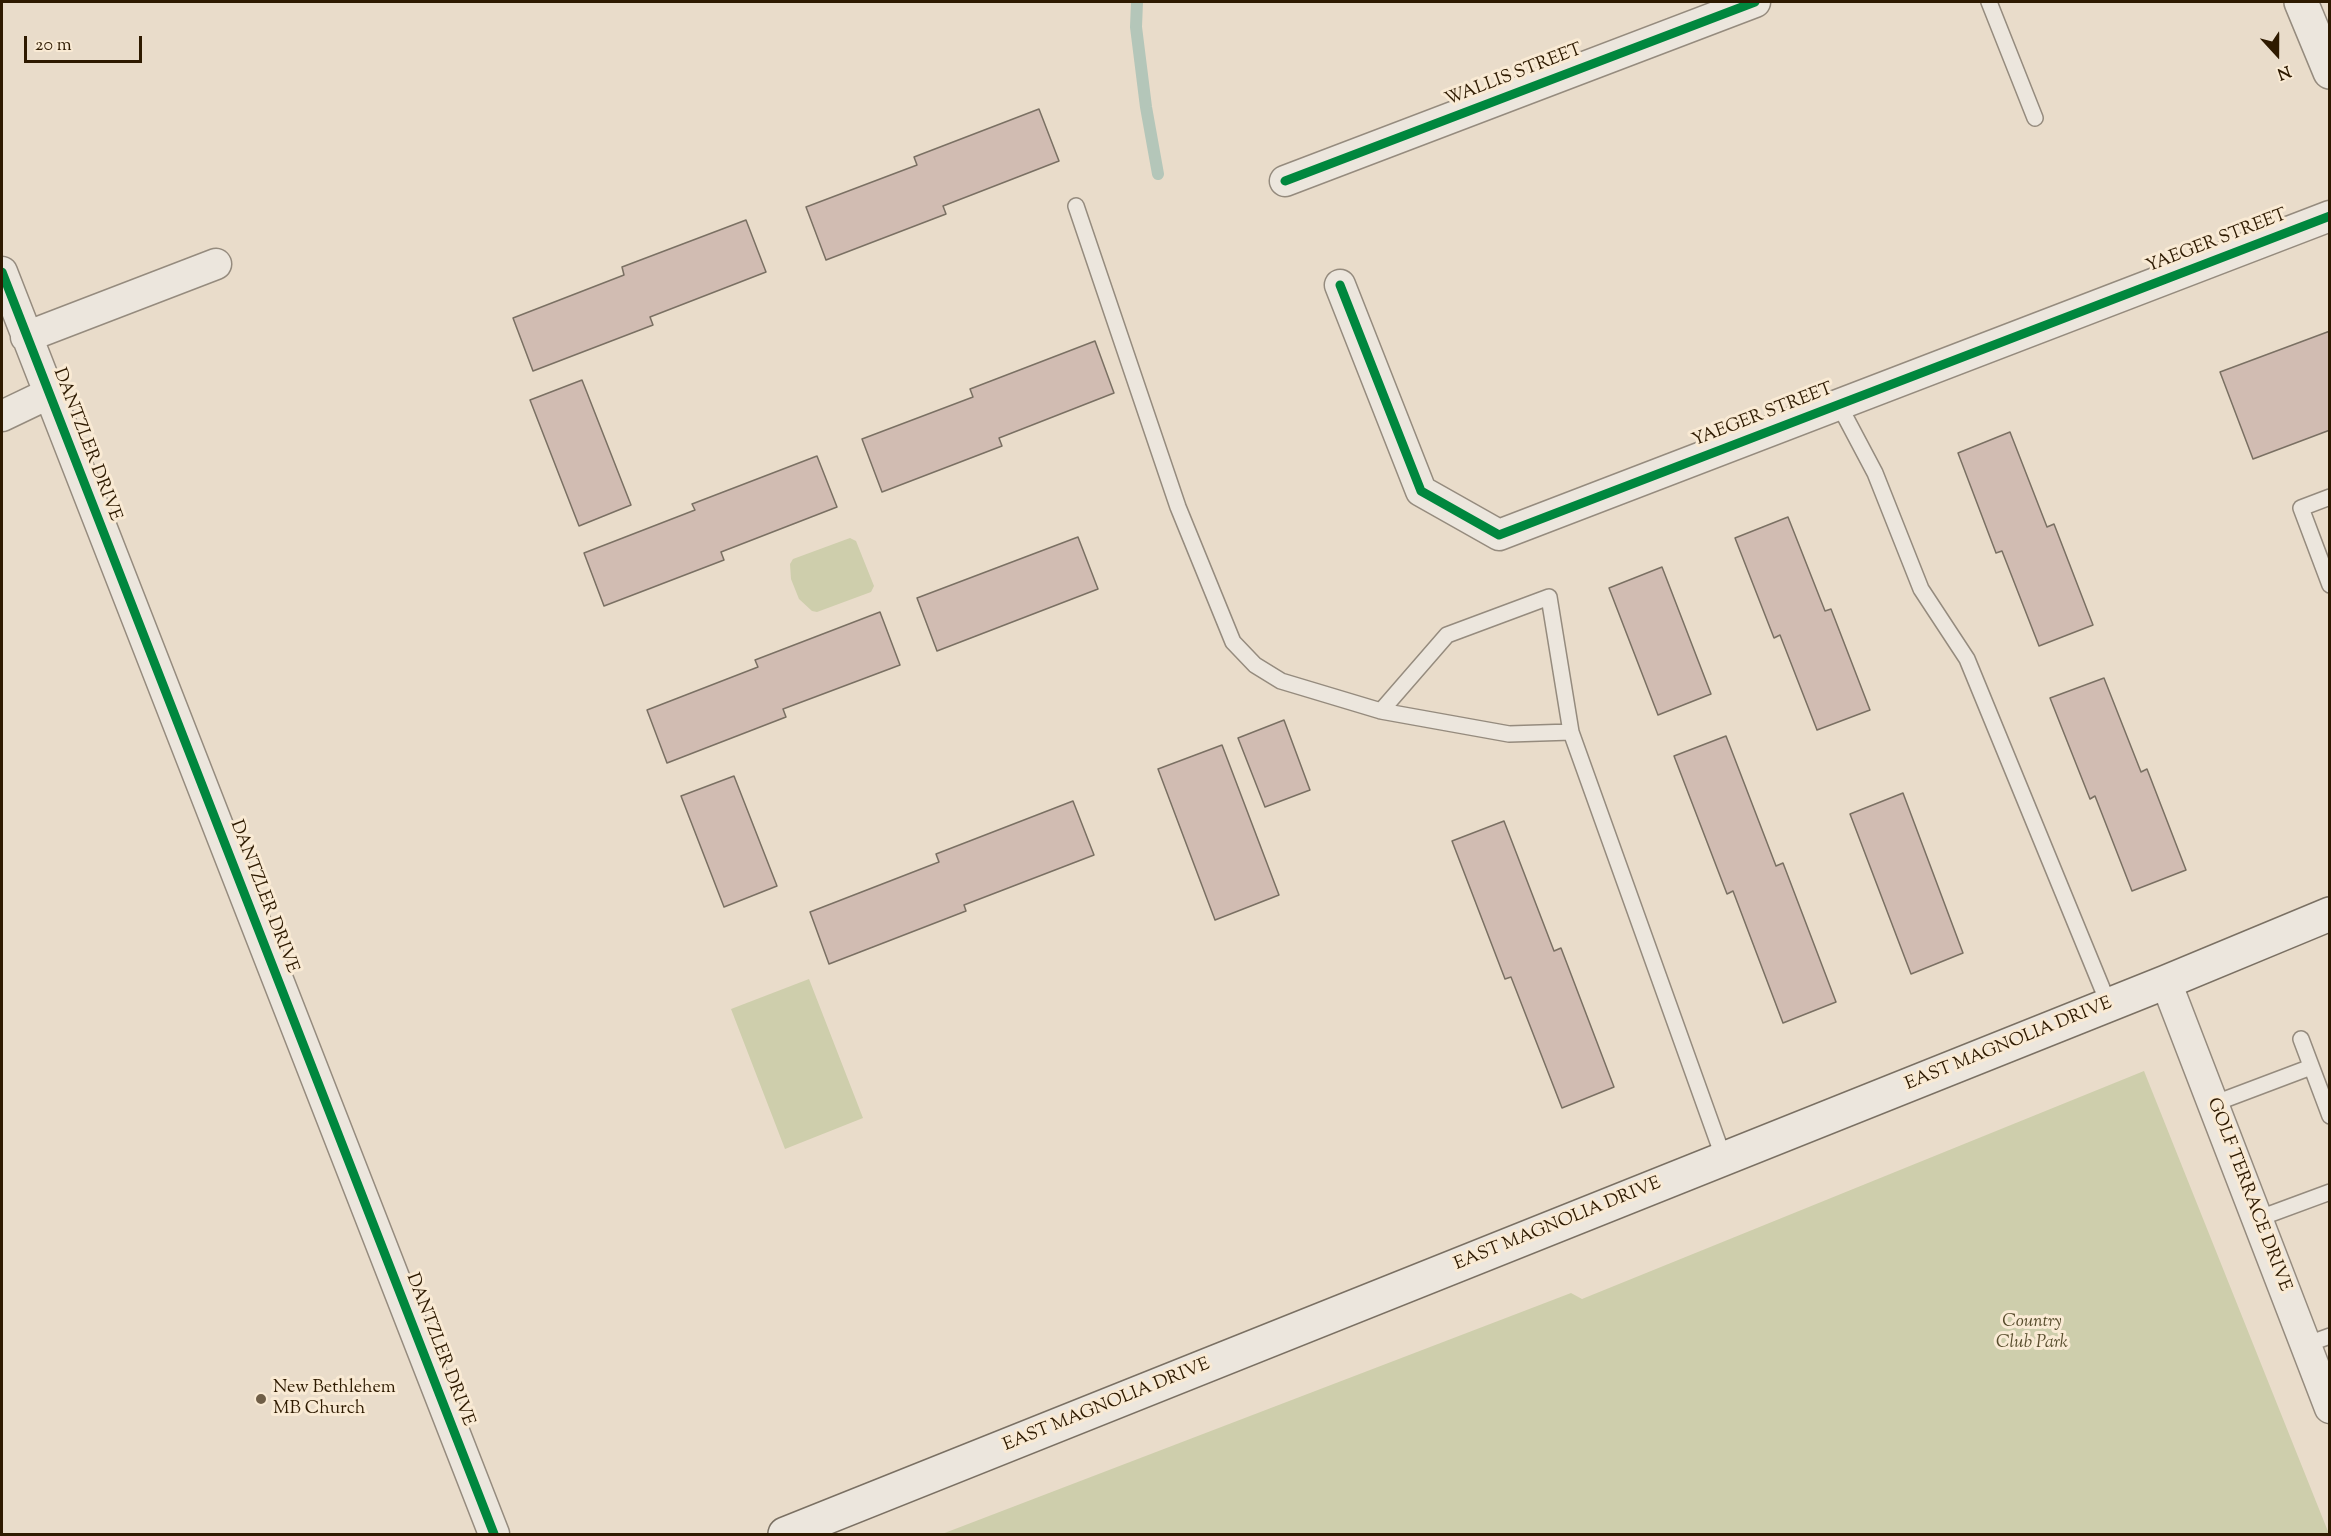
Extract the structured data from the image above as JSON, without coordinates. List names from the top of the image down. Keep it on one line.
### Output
{"streets":{"main road":["EAST MAGNOLIA DRIVE"],"street":["WALLIS STREET","YAEGER STREET","DANTZLER DRIVE","GOLF TERRACE DRIVE"]},"crossings":[["EAST MAGNOLIA DRIVE","GOLF TERRACE DRIVE"]],"parks":["Country Club Park"],"places":["New Bethlehem MB Church"],"scale_bar":"20 m","north":"bottom"}
